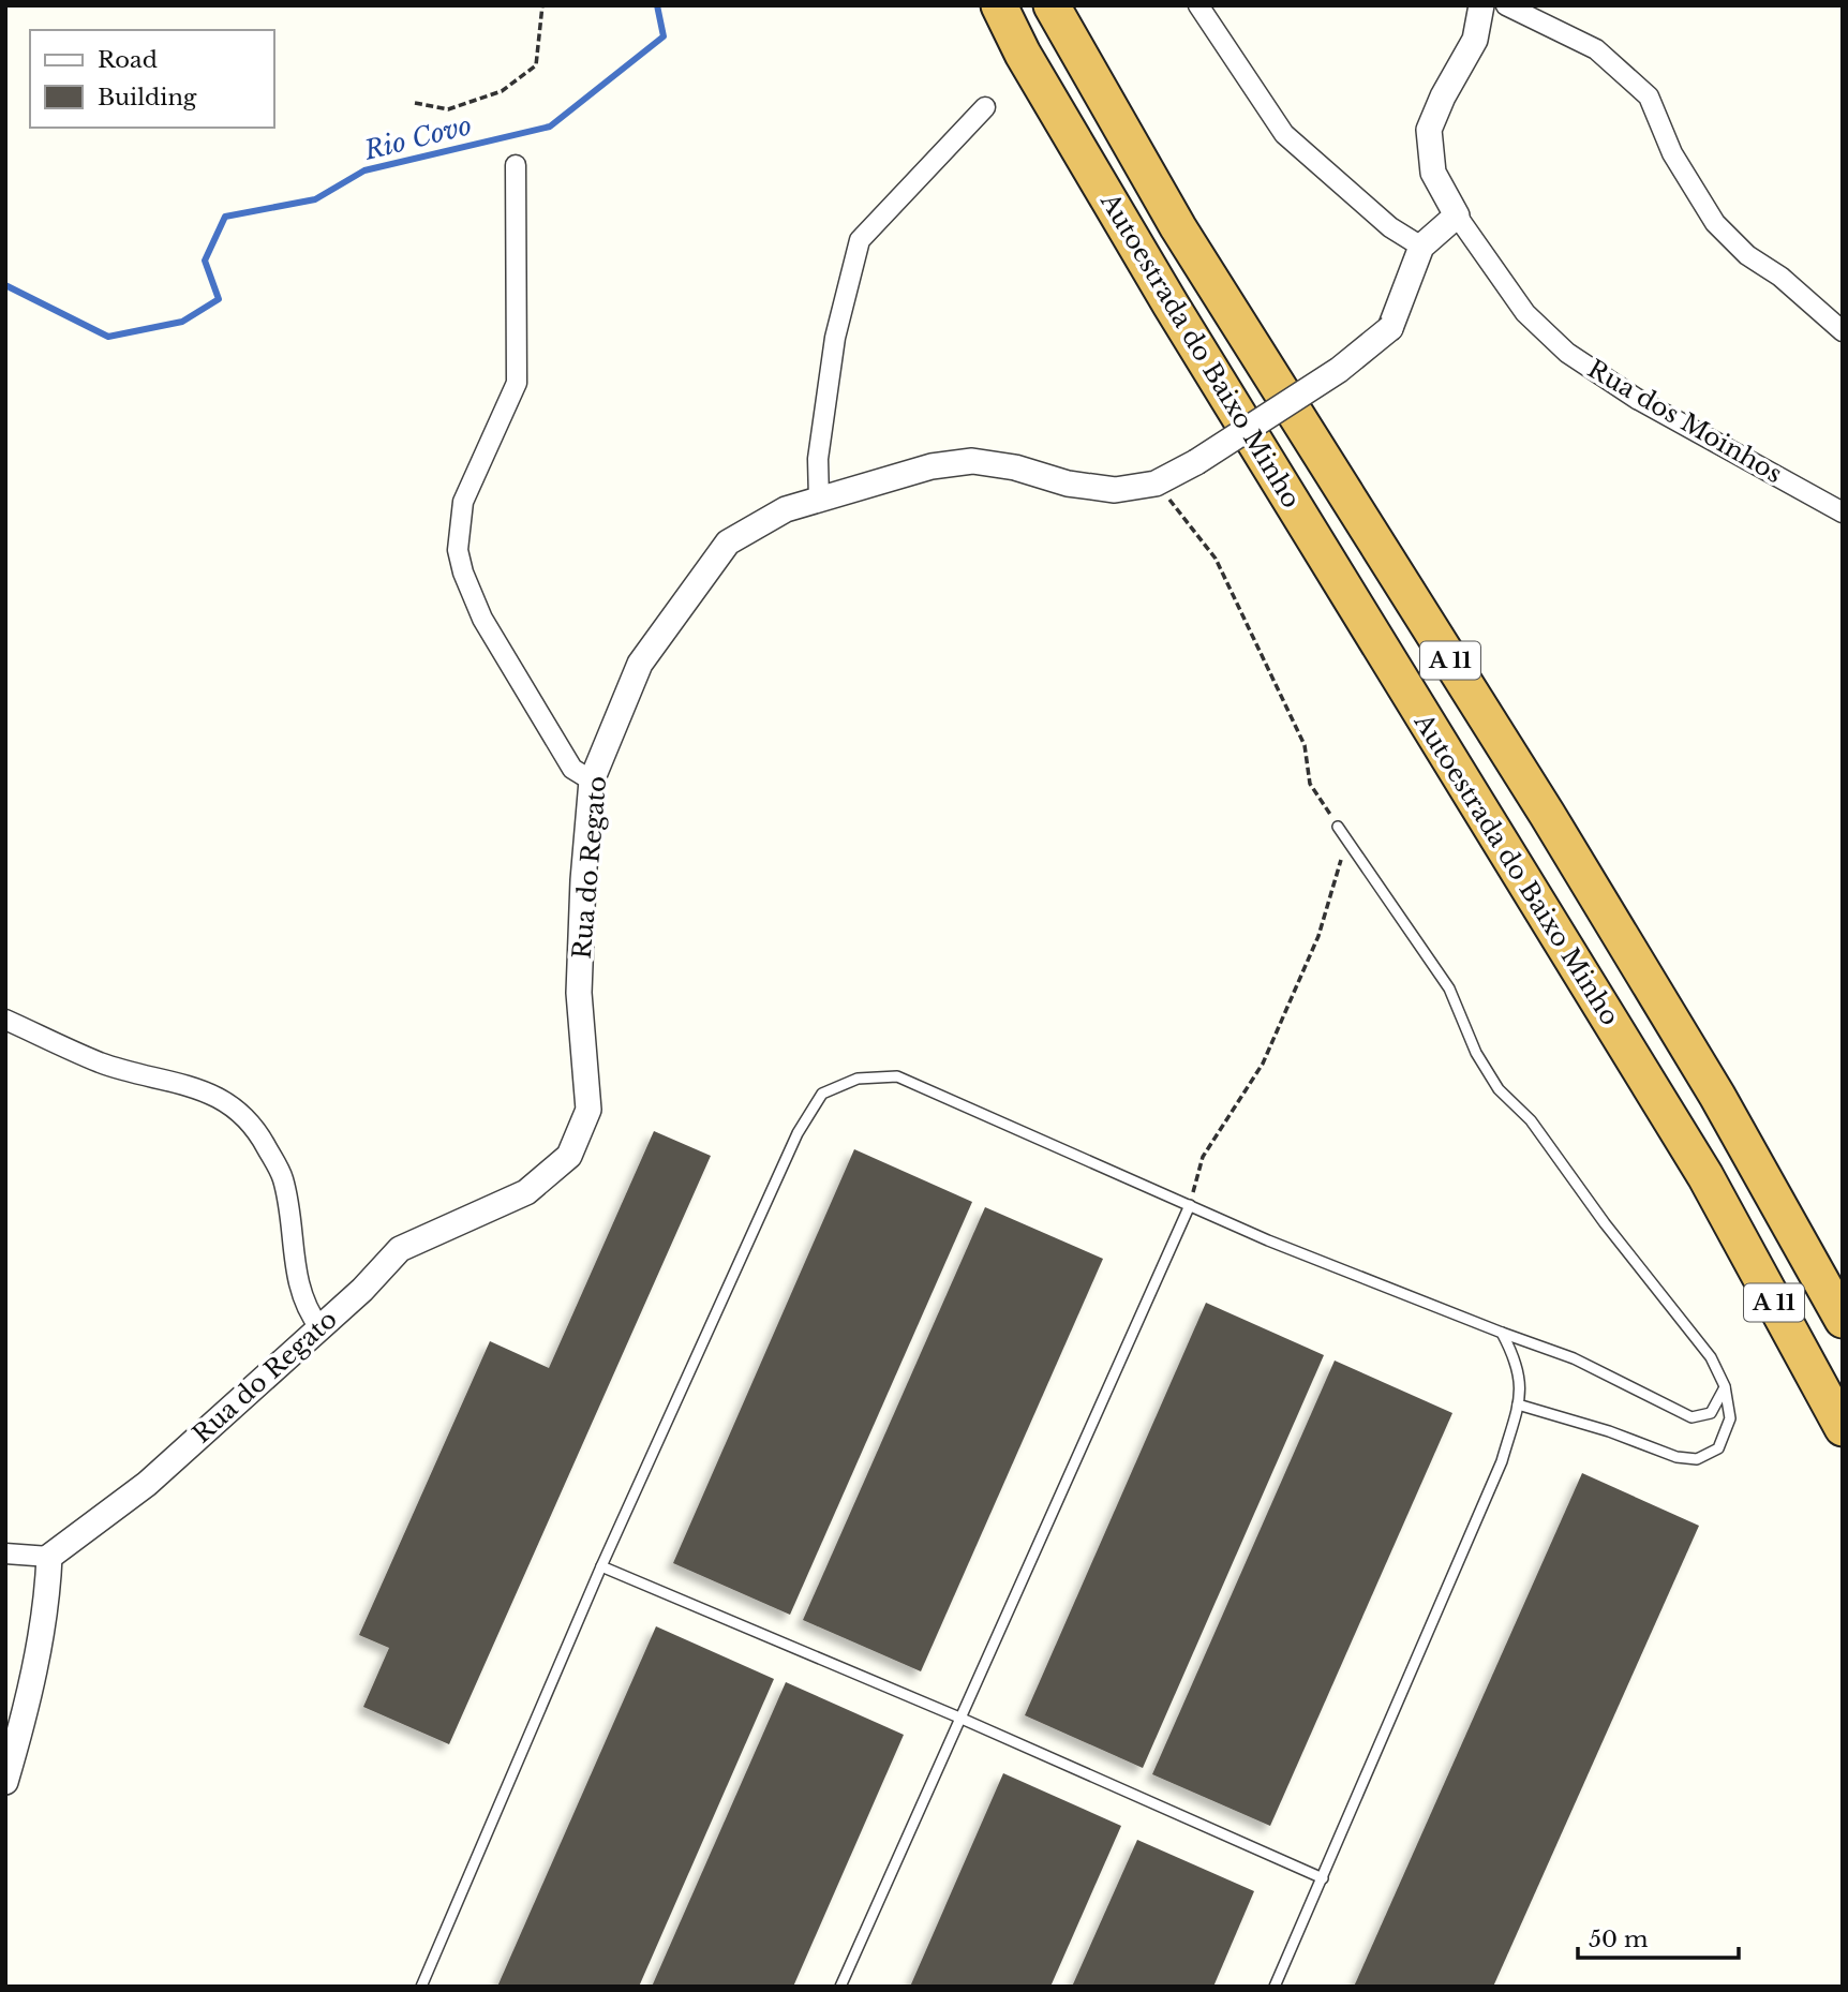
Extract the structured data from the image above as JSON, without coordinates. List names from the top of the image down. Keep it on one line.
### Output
{"streets":{"highway":["Autoestrada do Baixo Minho","A 11"],"street":["Rua dos Moinhos","Rua do Regato"]},"crossings":[["Rua dos Moinhos","Rua do Regato"]],"water":["Rio Covo"],"legend":["Road","Building"],"scale_bar":"50 m"}
